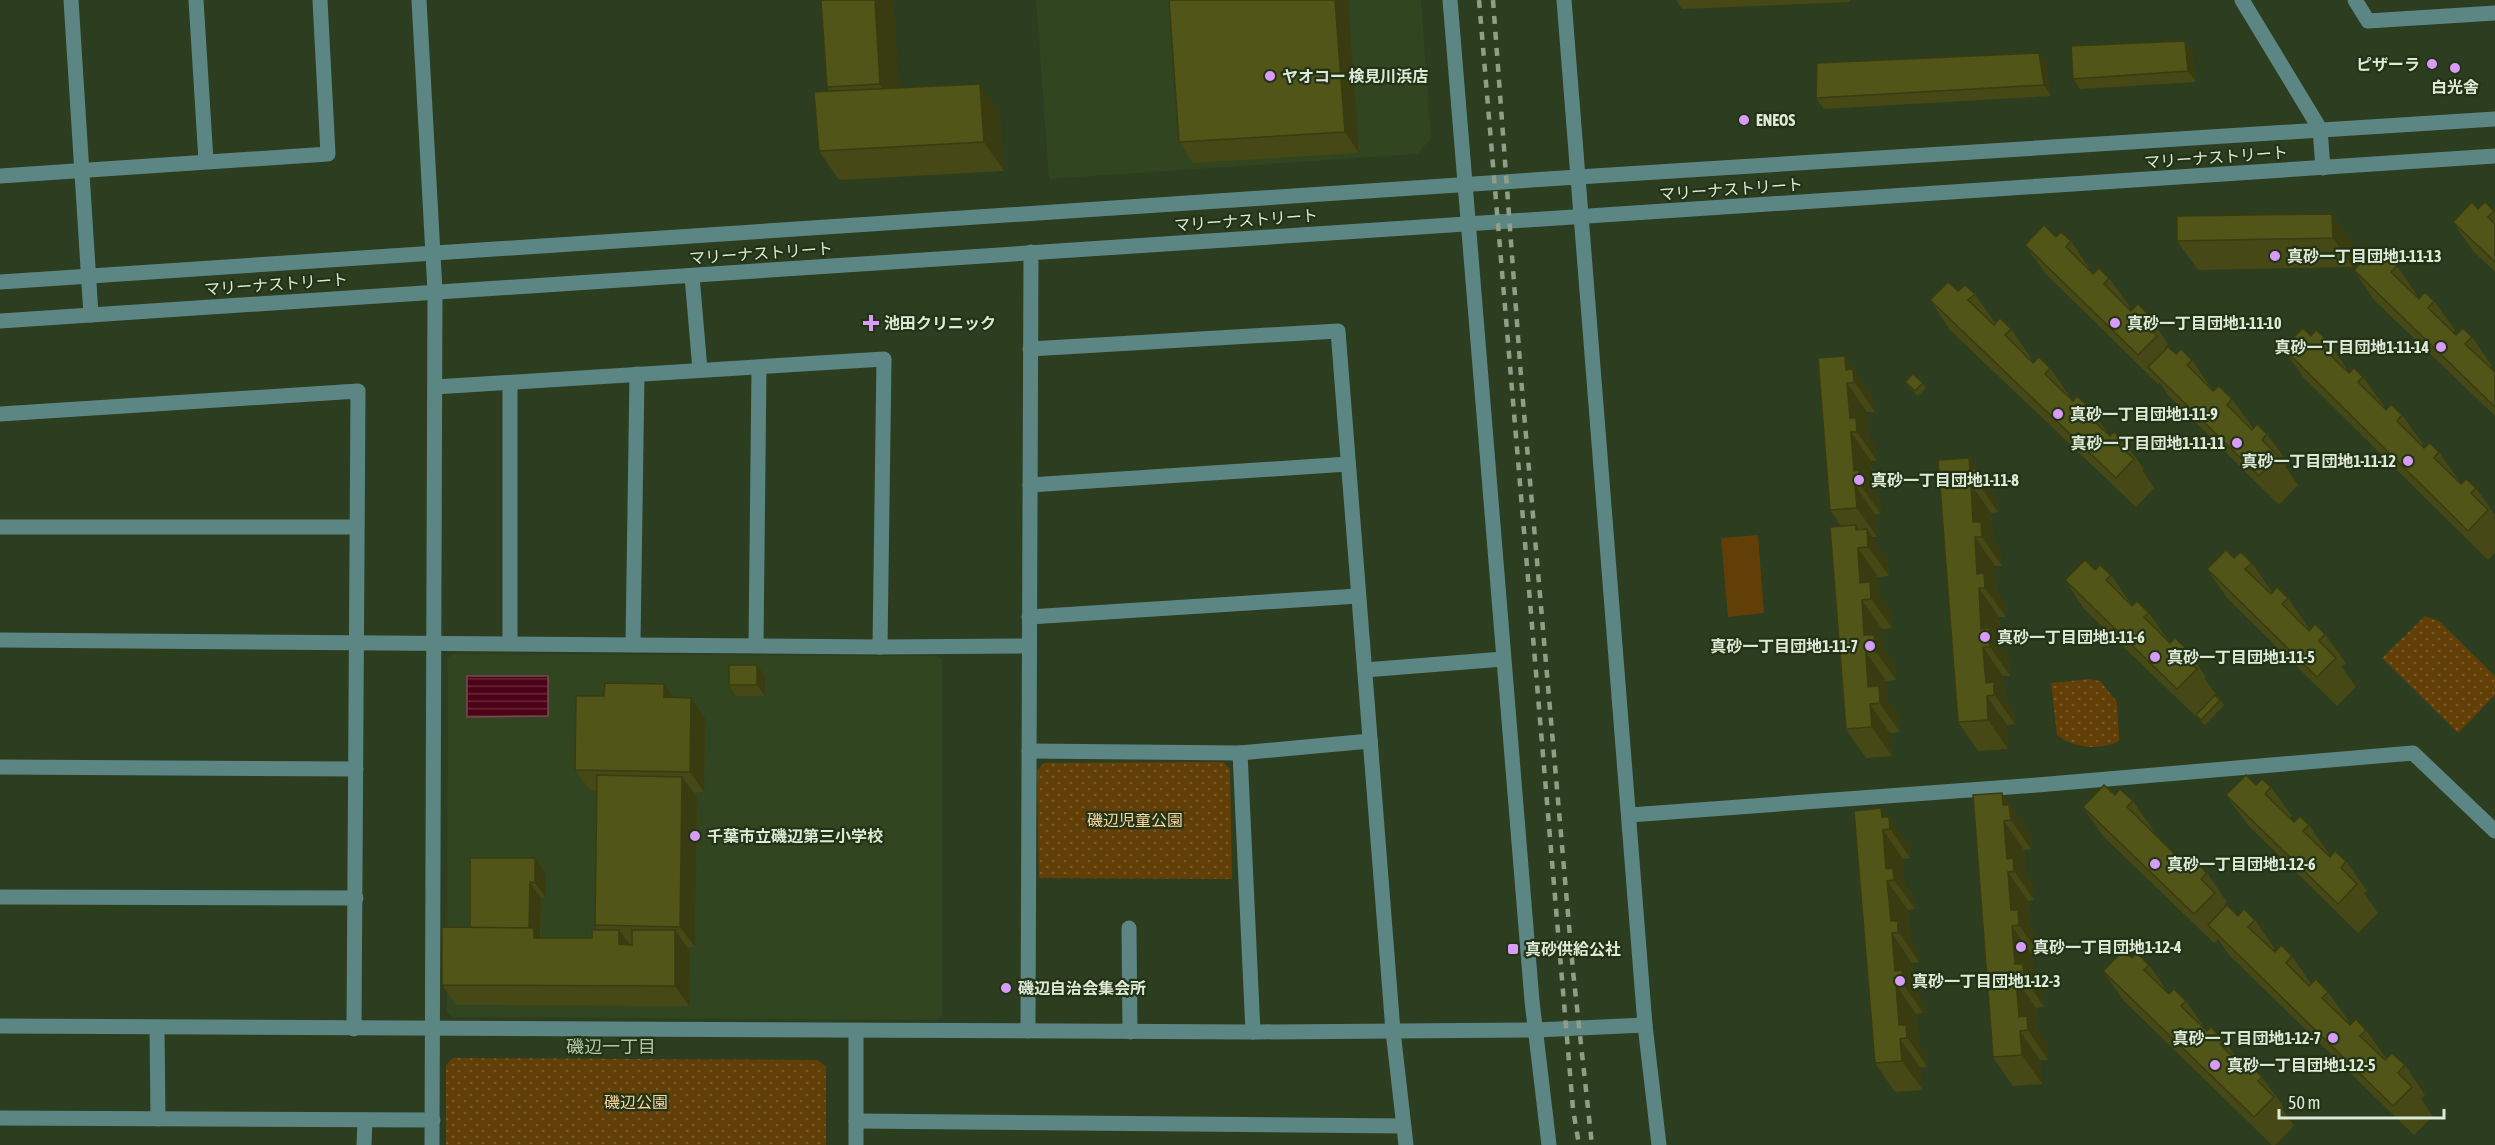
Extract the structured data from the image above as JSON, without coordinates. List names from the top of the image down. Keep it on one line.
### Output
{"streets":{"street":["マリーナストリート"]},"districts":["磯辺一丁目"],"parks":["磯辺児童公園","磯辺公園"],"places":{"other":["ピザーラ","白光舎","ヤオコー 検見川浜店","ENEOS","真砂一丁目団地1-11-13","真砂一丁目団地1-11-10","真砂一丁目団地1-11-14","真砂一丁目団地1-11-9","真砂一丁目団地1-11-11","真砂一丁目団地1-11-12","真砂一丁目団地1-11-8","真砂一丁目団地1-11-6","真砂一丁目団地1-11-7","真砂一丁目団地1-11-5","千葉市立磯辺第三小学校","真砂一丁目団地1-12-6","真砂一丁目団地1-12-4","真砂一丁目団地1-12-3","磯辺自治会集会所","真砂一丁目団地1-12-7","真砂一丁目団地1-12-5"],"health":["池田クリニック"],"transit":["真砂供給公社"]},"scale_bar":"50 m"}
